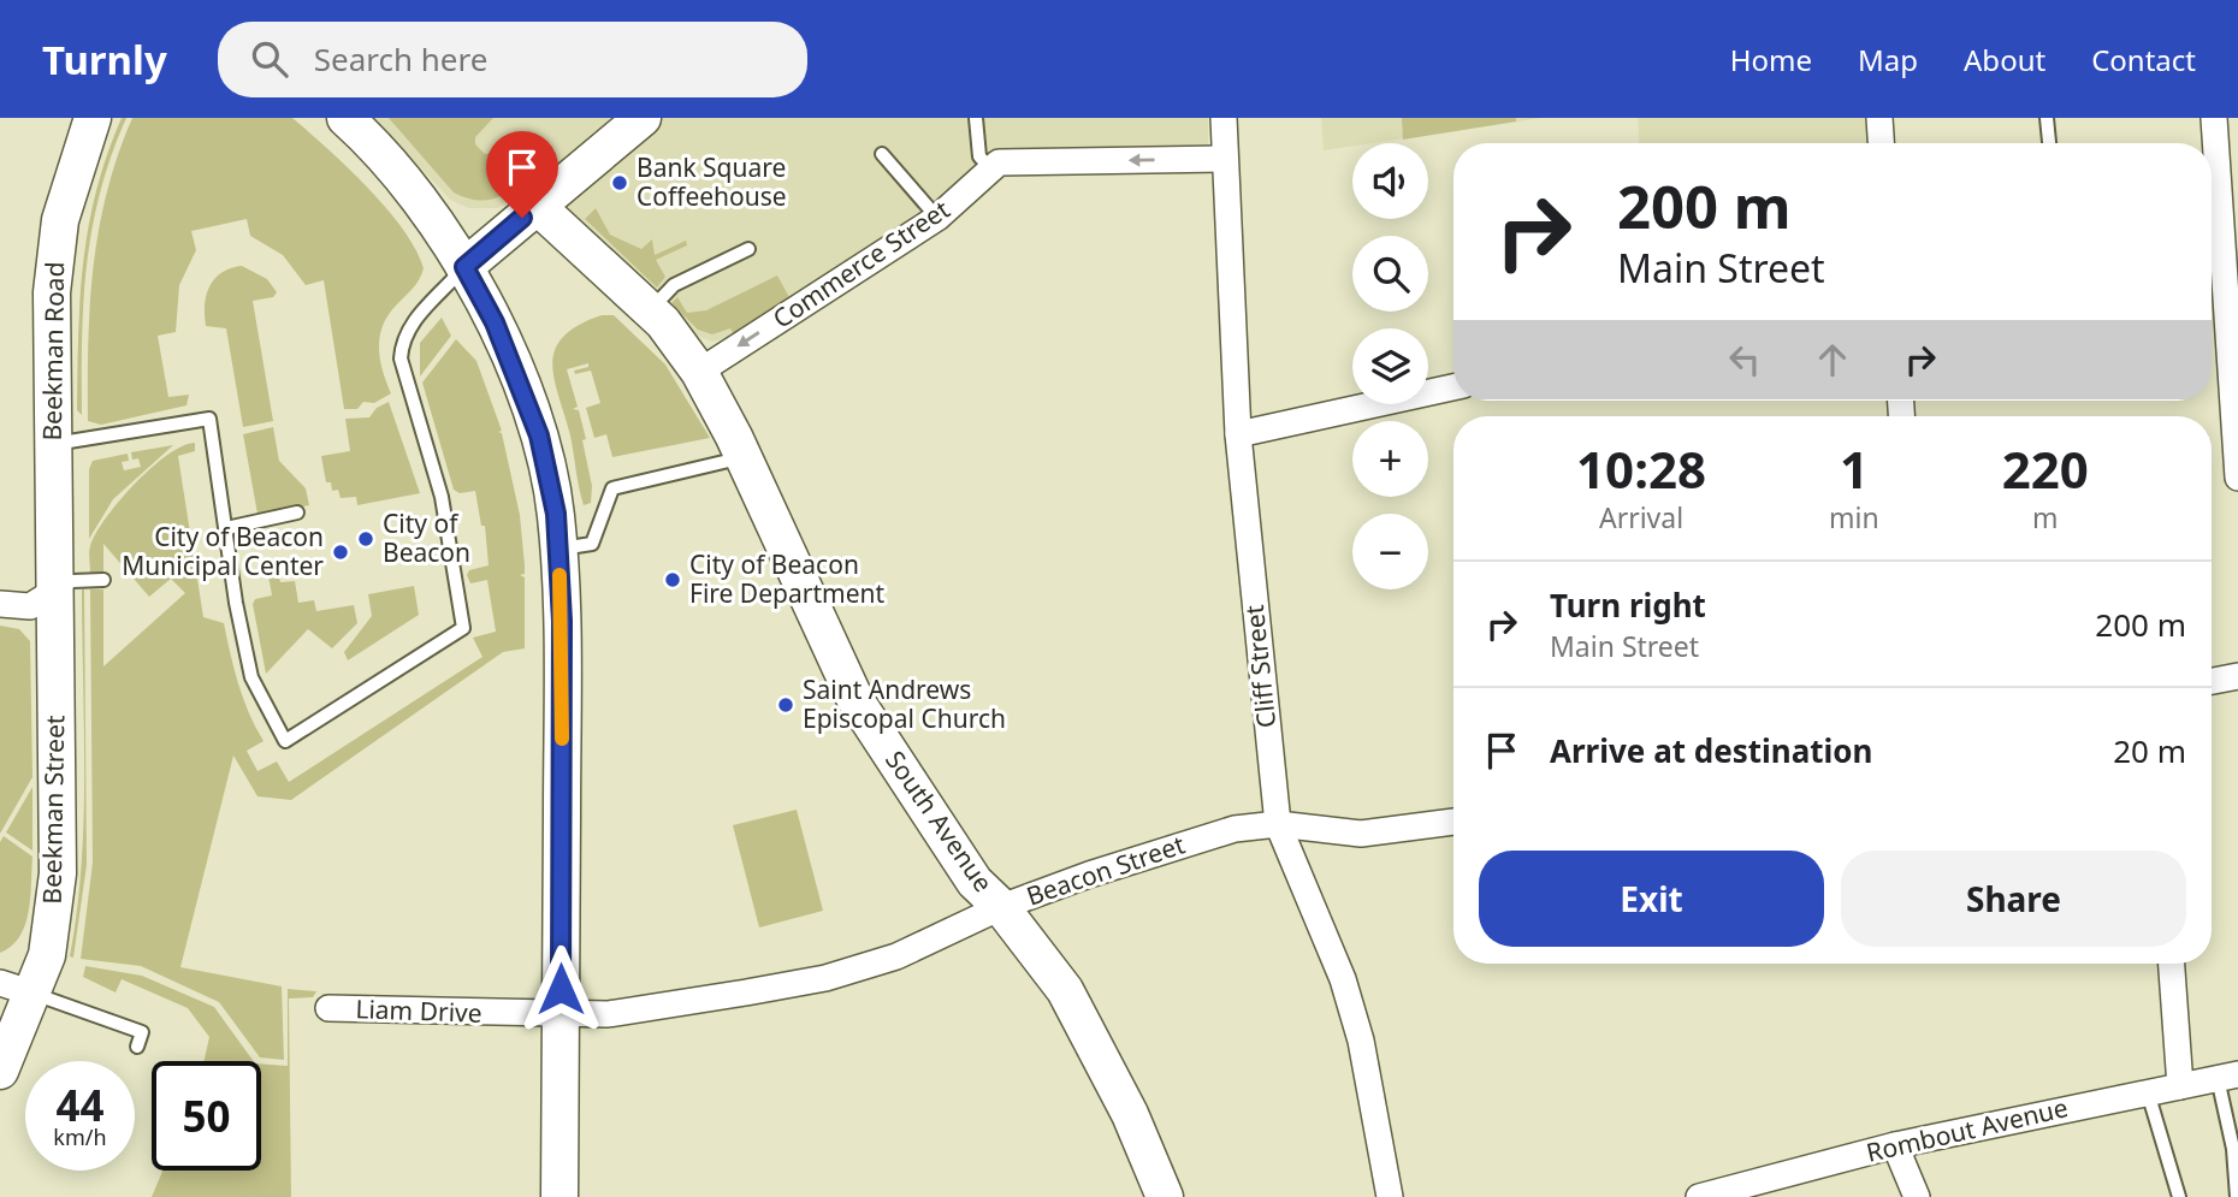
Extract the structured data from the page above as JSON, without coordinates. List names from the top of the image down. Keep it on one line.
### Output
{"streets":{"street":["Commerce Street","Beekman Road","Cliff Street","Beekman Street","South Avenue","Beacon Street","Liam Drive","Rombout Avenue"]},"crossings":[["Commerce Street","South Avenue"],["Beekman Road","Beekman Street"],["Cliff Street","Beacon Street"],["South Avenue","Beacon Street"],["Beacon Street","Liam Drive"]],"one_way":["Commerce Street"],"places":["Bank Square Coffeehouse","City of Beacon","City of Beacon Municipal Center","City of Beacon Fire Department","Saint Andrews Episcopal Church"],"page":{"header":"Turnly","search":"Search here","nav":["Home","Map","About","Contact"],"map_buttons":["+","−"],"turn":["200 m","Main Street"],"eta":["10:28","Arrival","1","min","220","m"],"list":[{"name":"Turn right","note":"Main Street","value":"200 m"},{"name":"Arrive at destination","value":"20 m"}],"buttons":["Exit","Share"],"speed":"44 km/h","limit":"50"}}
